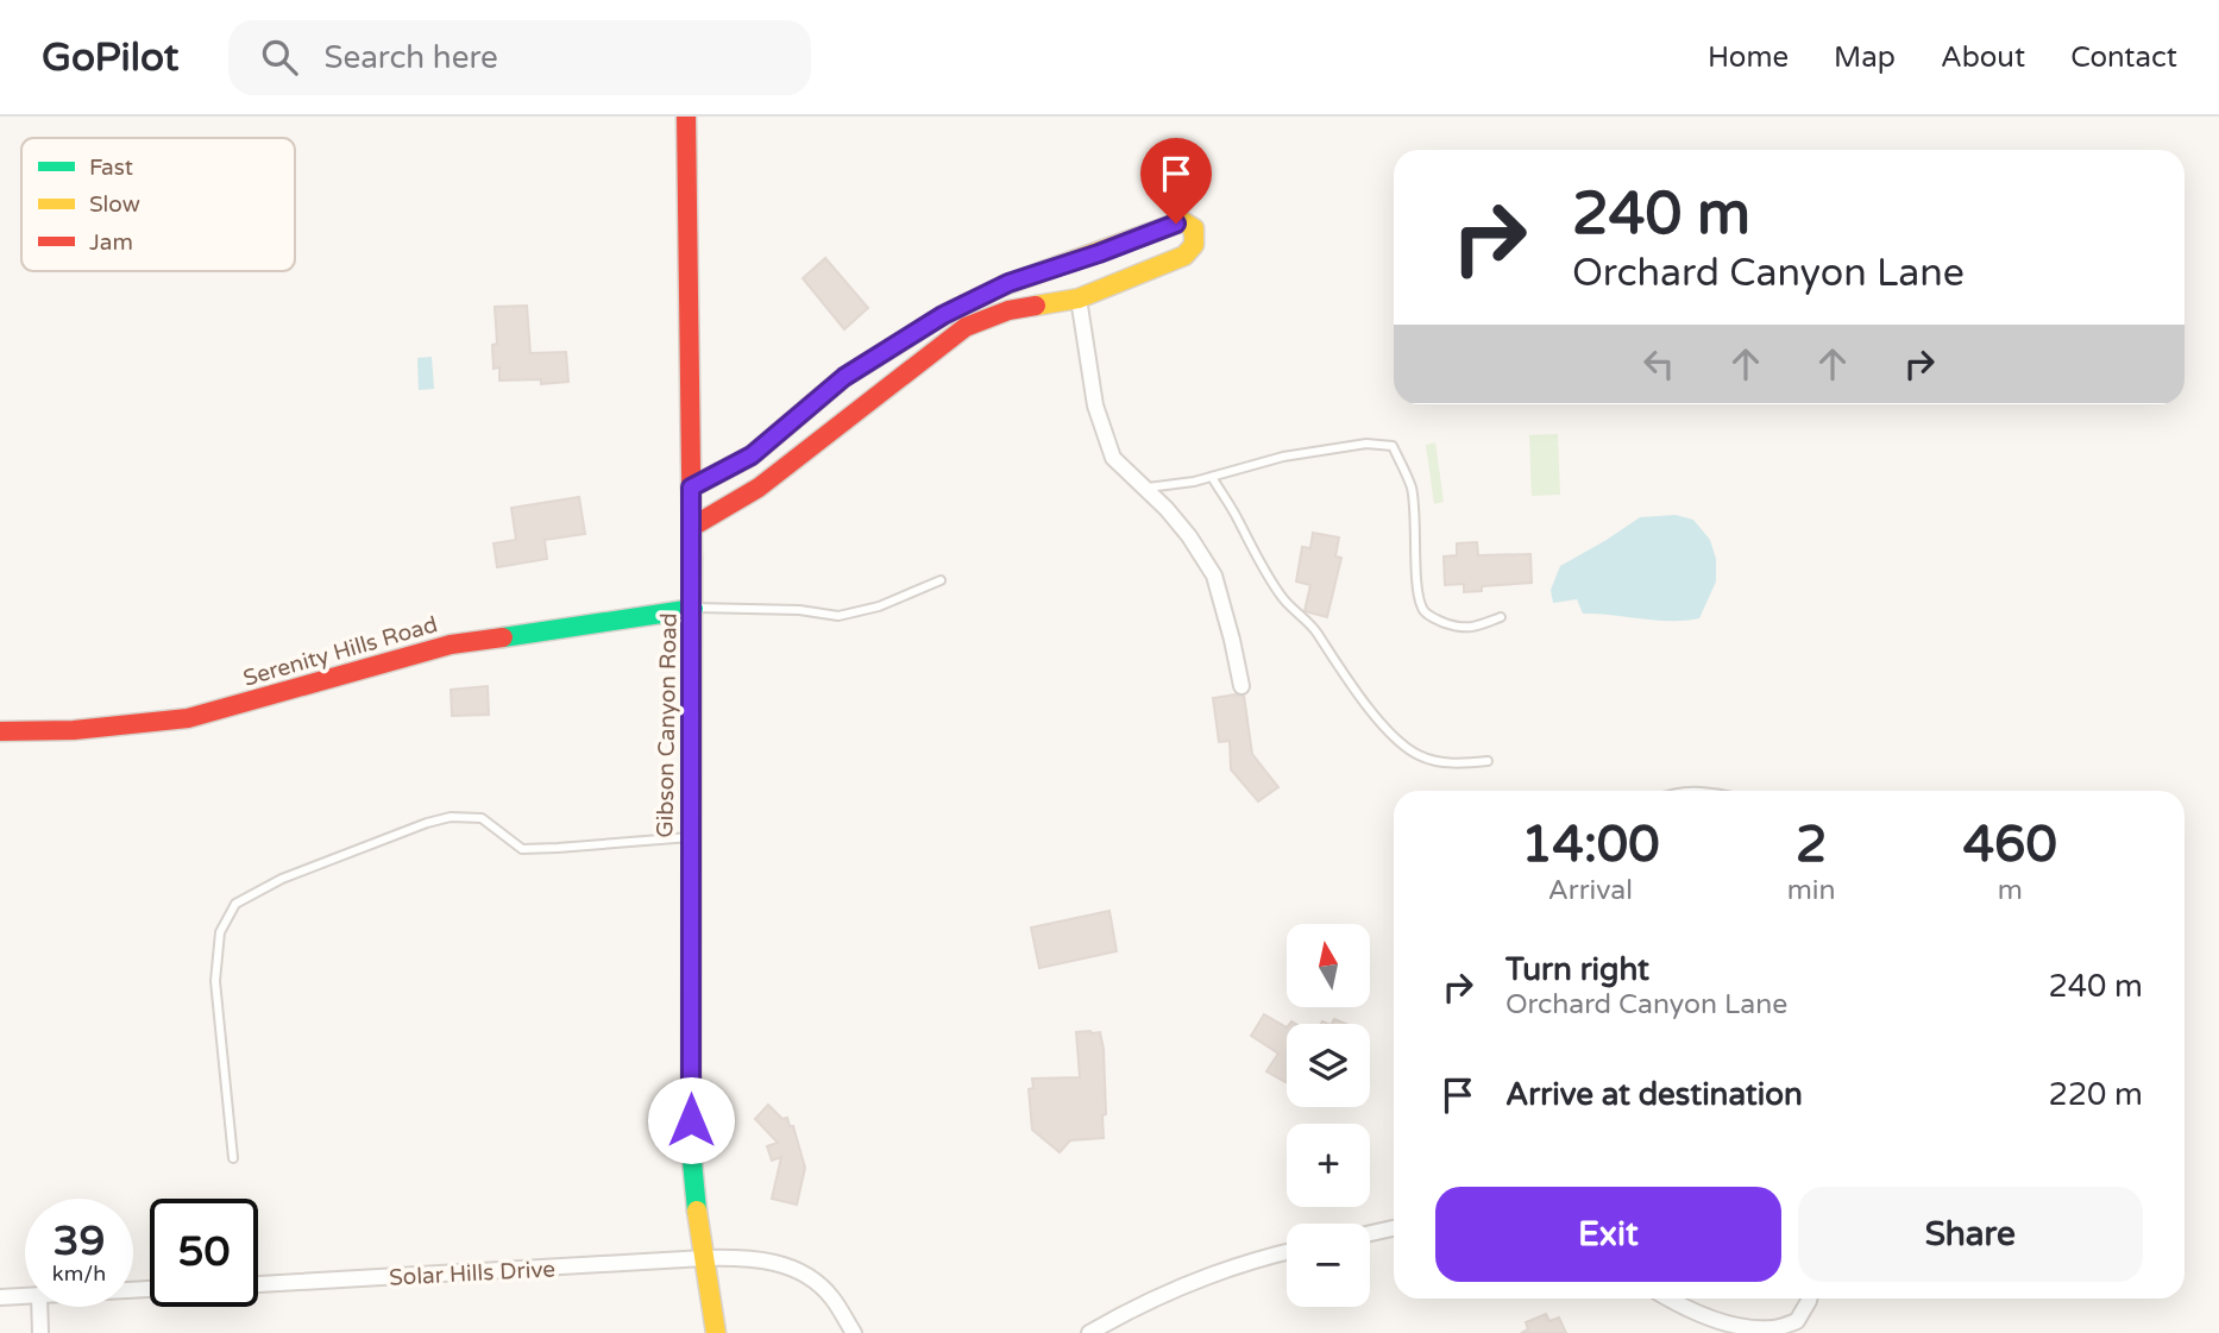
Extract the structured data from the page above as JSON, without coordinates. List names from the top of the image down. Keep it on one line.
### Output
{"streets":{"street":["Serenity Hills Road","Gibson Canyon Road","Solar Hills Drive"]},"crossings":[["Serenity Hills Road","Gibson Canyon Road"],["Gibson Canyon Road","Solar Hills Drive"]],"legend":["Fast","Slow","Jam"],"north":"top","page":{"header":"GoPilot","search":"Search here","nav":["Home","Map","About","Contact"],"turn":["240 m","Orchard Canyon Lane"],"eta":["14:00","Arrival","2","min","460","m"],"map_buttons":["+","−"],"list":[{"name":"Turn right","note":"Orchard Canyon Lane","value":"240 m"},{"name":"Arrive at destination","value":"220 m"}],"buttons":["Exit","Share"],"speed":"39 km/h","limit":"50"}}
